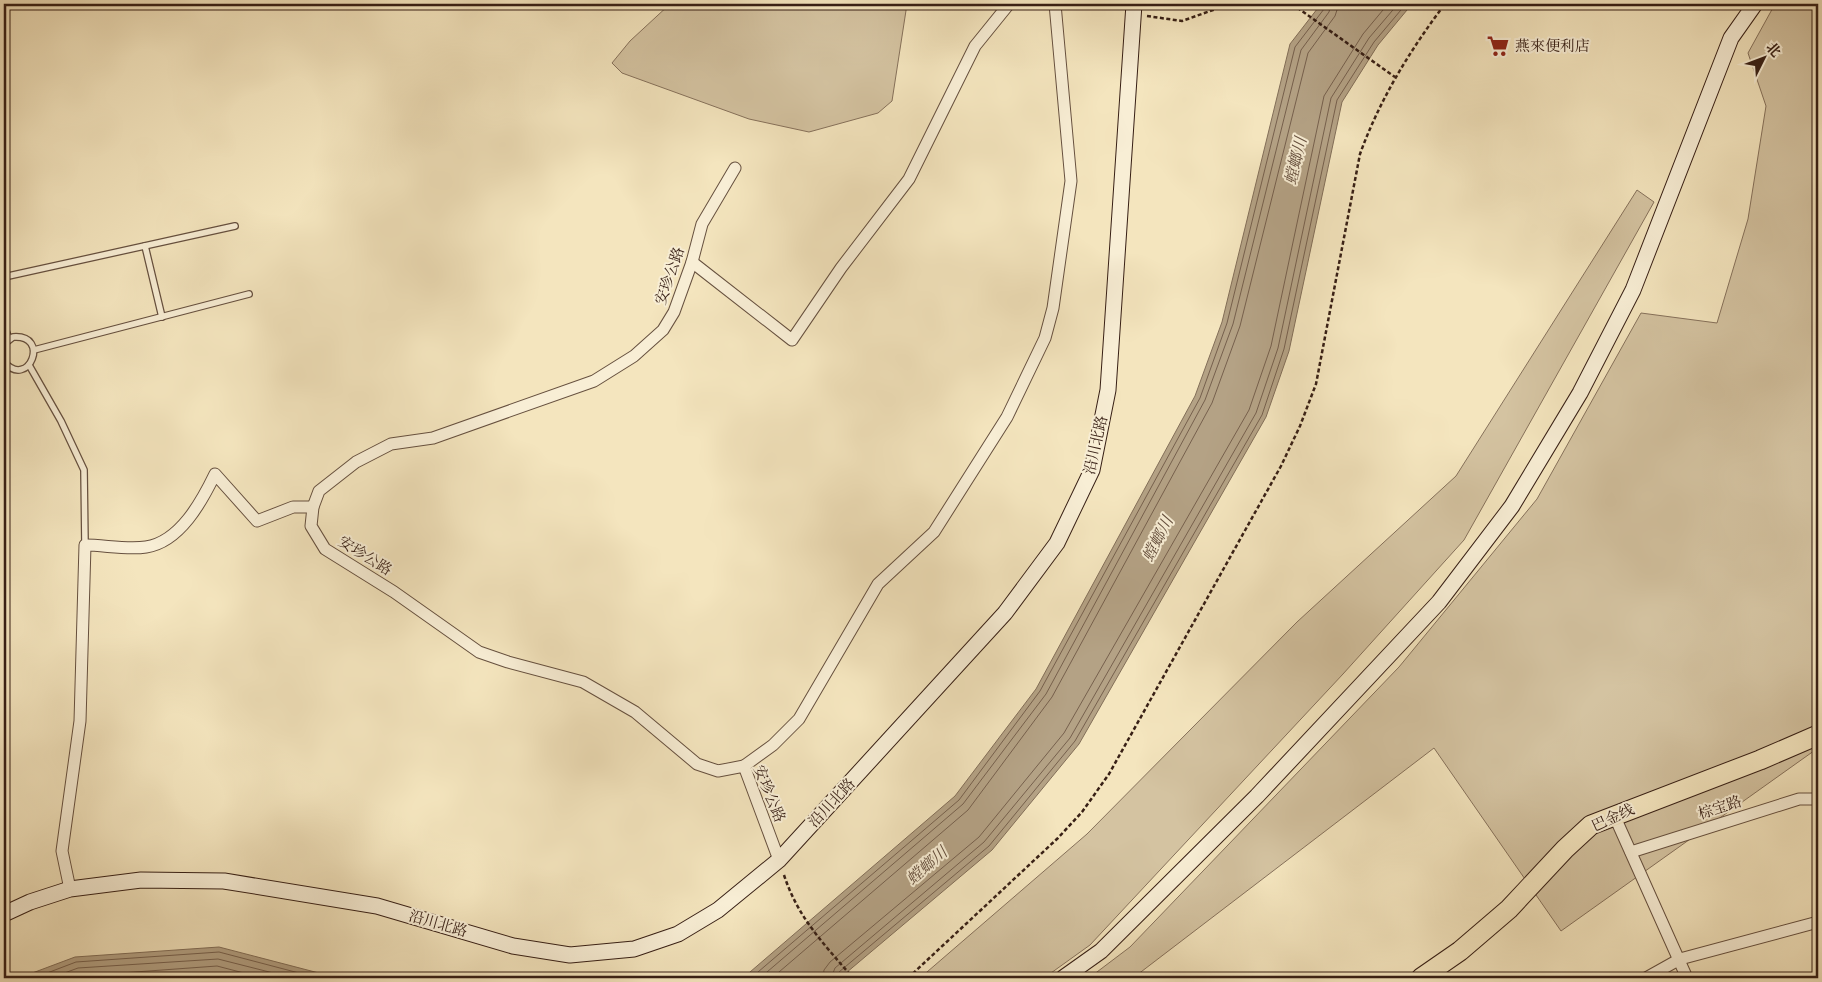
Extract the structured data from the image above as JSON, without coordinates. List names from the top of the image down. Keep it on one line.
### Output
{"streets":{"highway":["巴金线"],"main road":["沿川北路"],"street":["安珍公路","棕宝路"]},"crossings":[["安珍公路","沿川北路"]],"water":["螳螂川"],"places":{"supermarket":["燕來便利店"]},"north":"top right"}
